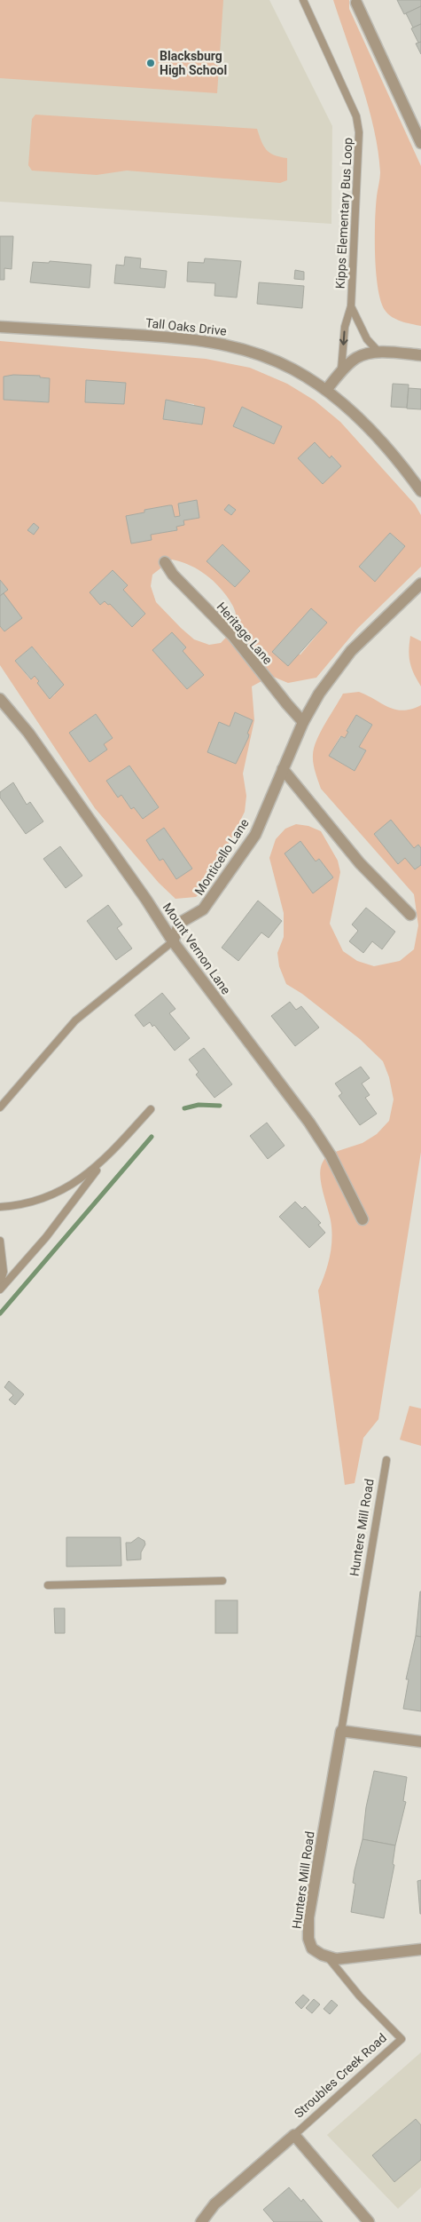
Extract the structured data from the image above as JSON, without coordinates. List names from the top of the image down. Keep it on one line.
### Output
{"streets":{"street":["Tall Oaks Drive","Heritage Lane","Monticello Lane","Mount Vernon Lane","Hunters Mill Road","Stroubles Creek Road"],"lane":["Kipps Elementary Bus Loop"]},"crossings":[["Heritage Lane","Monticello Lane"],["Monticello Lane","Mount Vernon Lane"],["Hunters Mill Road","Stroubles Creek Road"]],"places":["Blacksburg High School"]}
